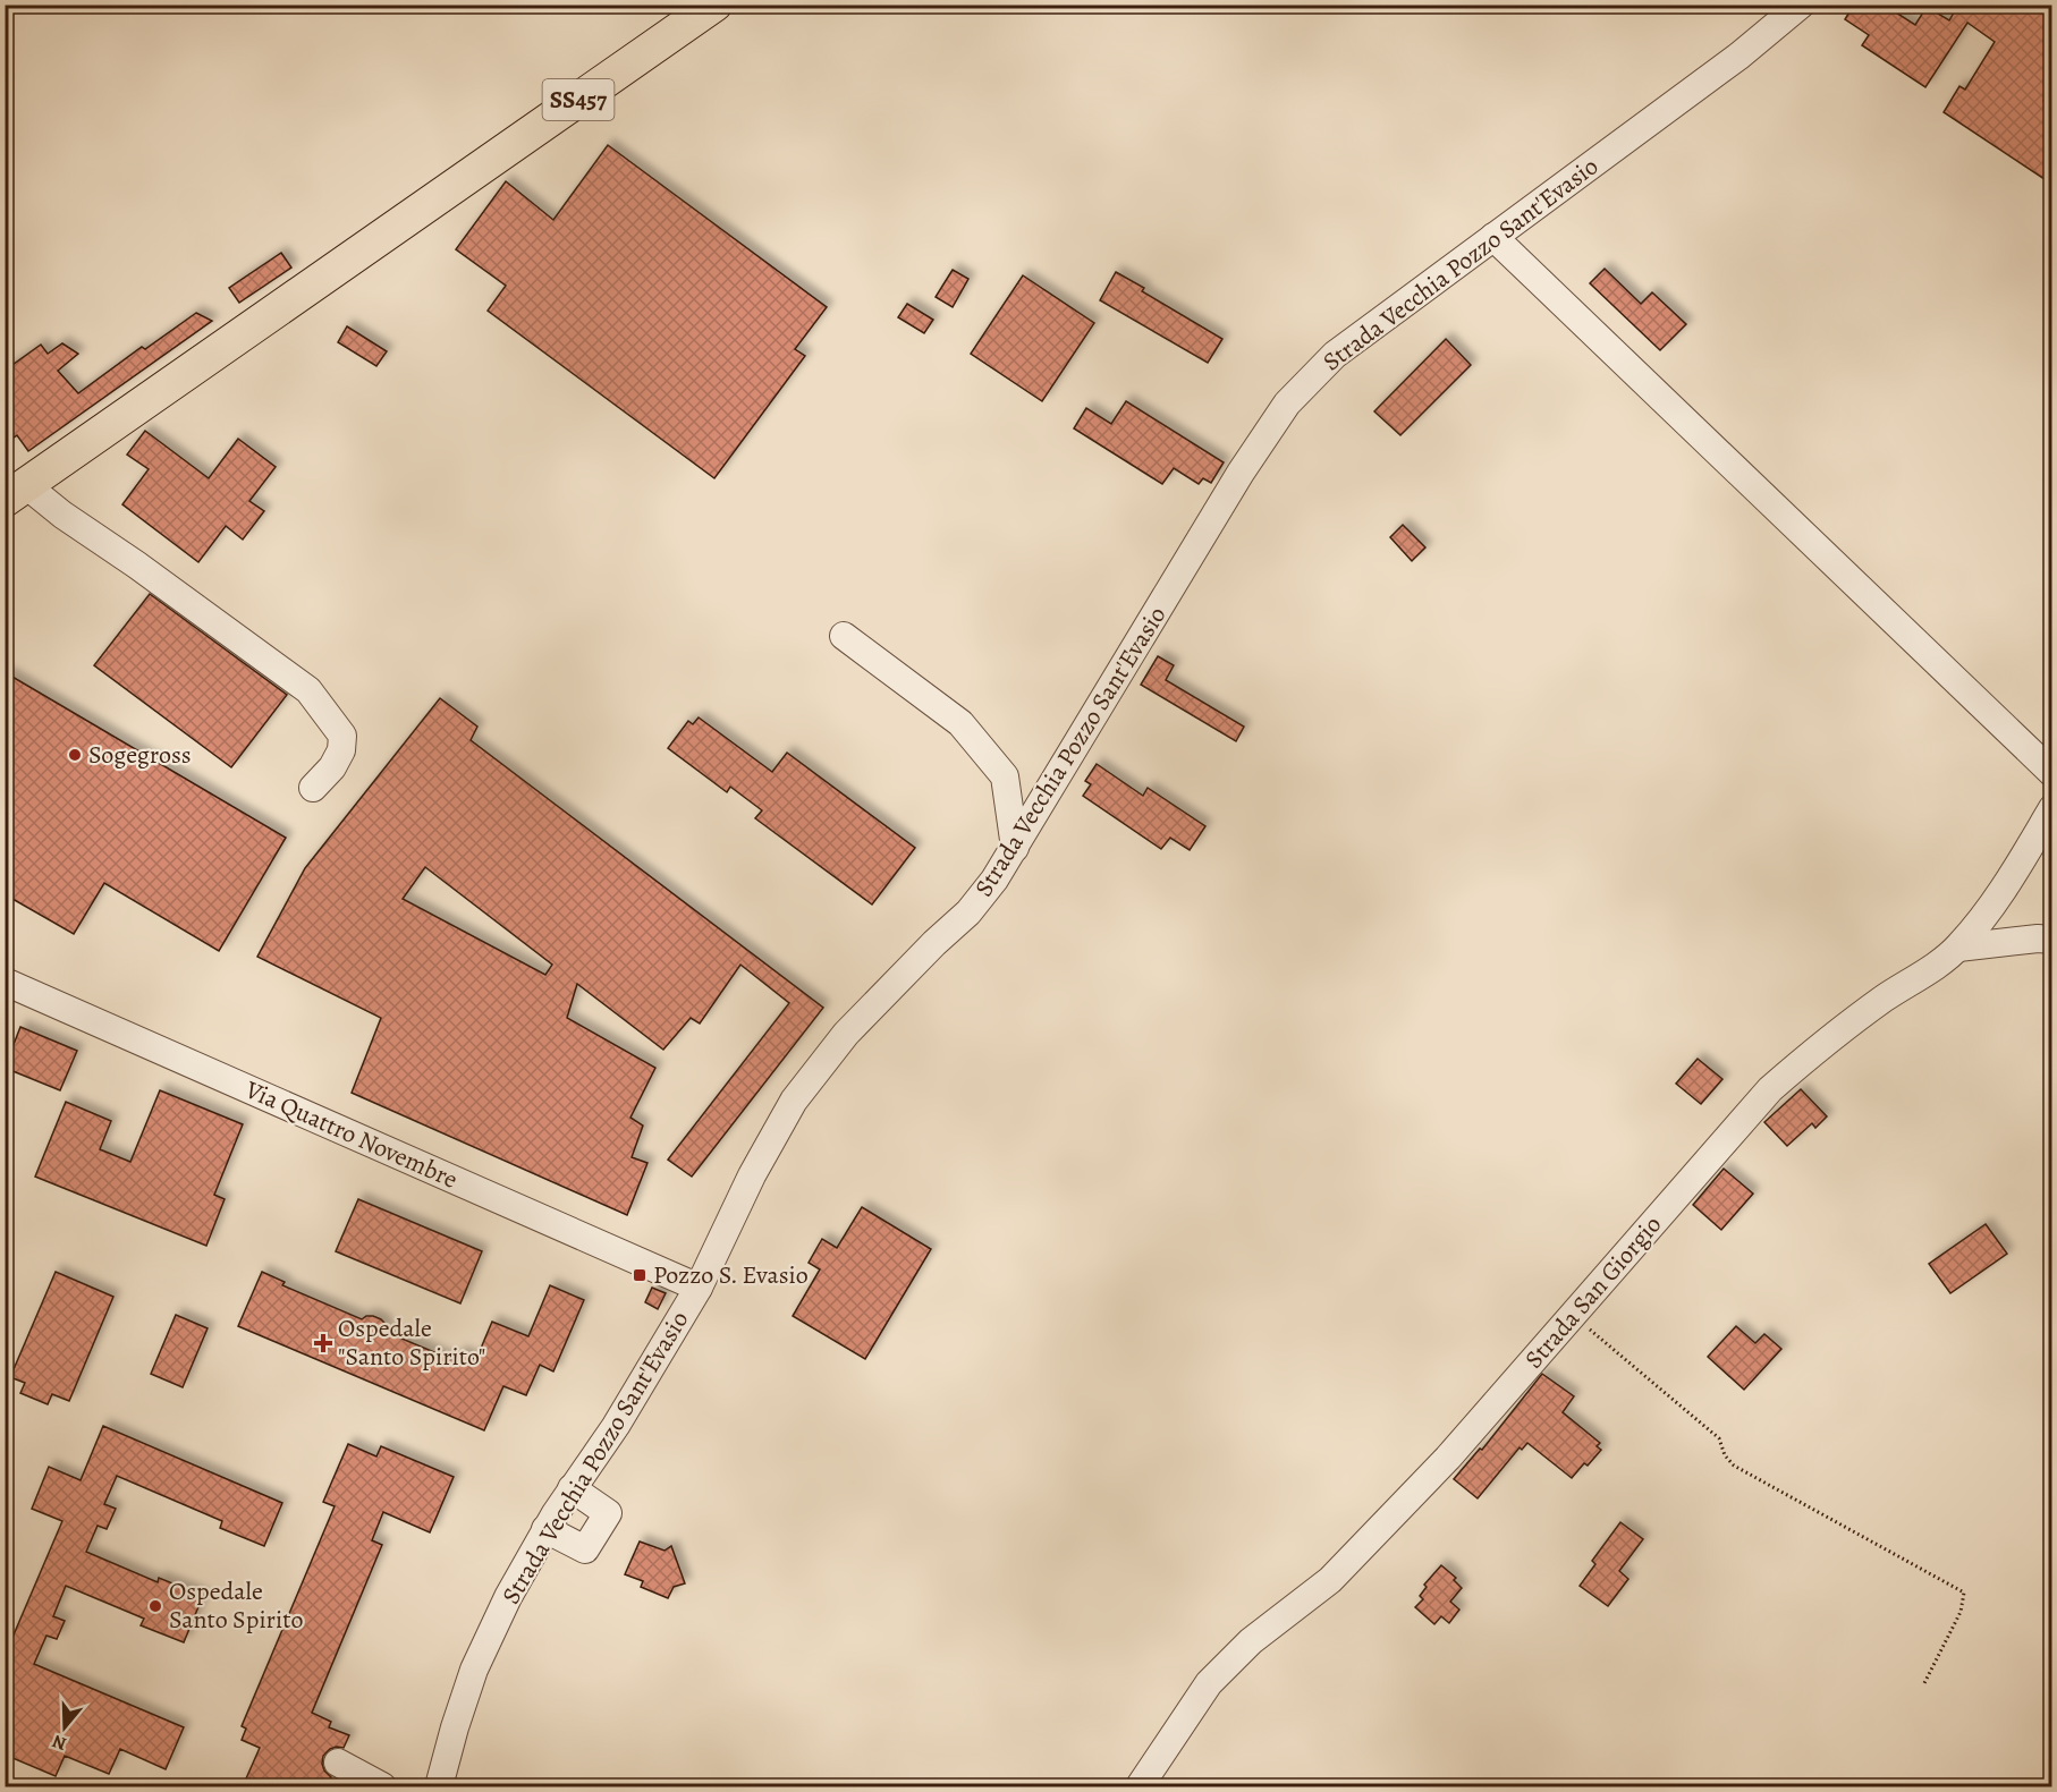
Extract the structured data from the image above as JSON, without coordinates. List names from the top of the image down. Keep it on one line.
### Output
{"streets":{"main road":["SS457"],"street":["Strada Vecchia Pozzo Sant'Evasio","Via Quattro Novembre","Strada San Giorgio"]},"crossings":[["Strada Vecchia Pozzo Sant'Evasio","Via Quattro Novembre"]],"places":{"other":["Sogegross","Ospedale Santo Spirito"],"transit":["Pozzo S. Evasio"],"health":["Ospedale \"Santo Spirito\""]},"north":"bottom"}
